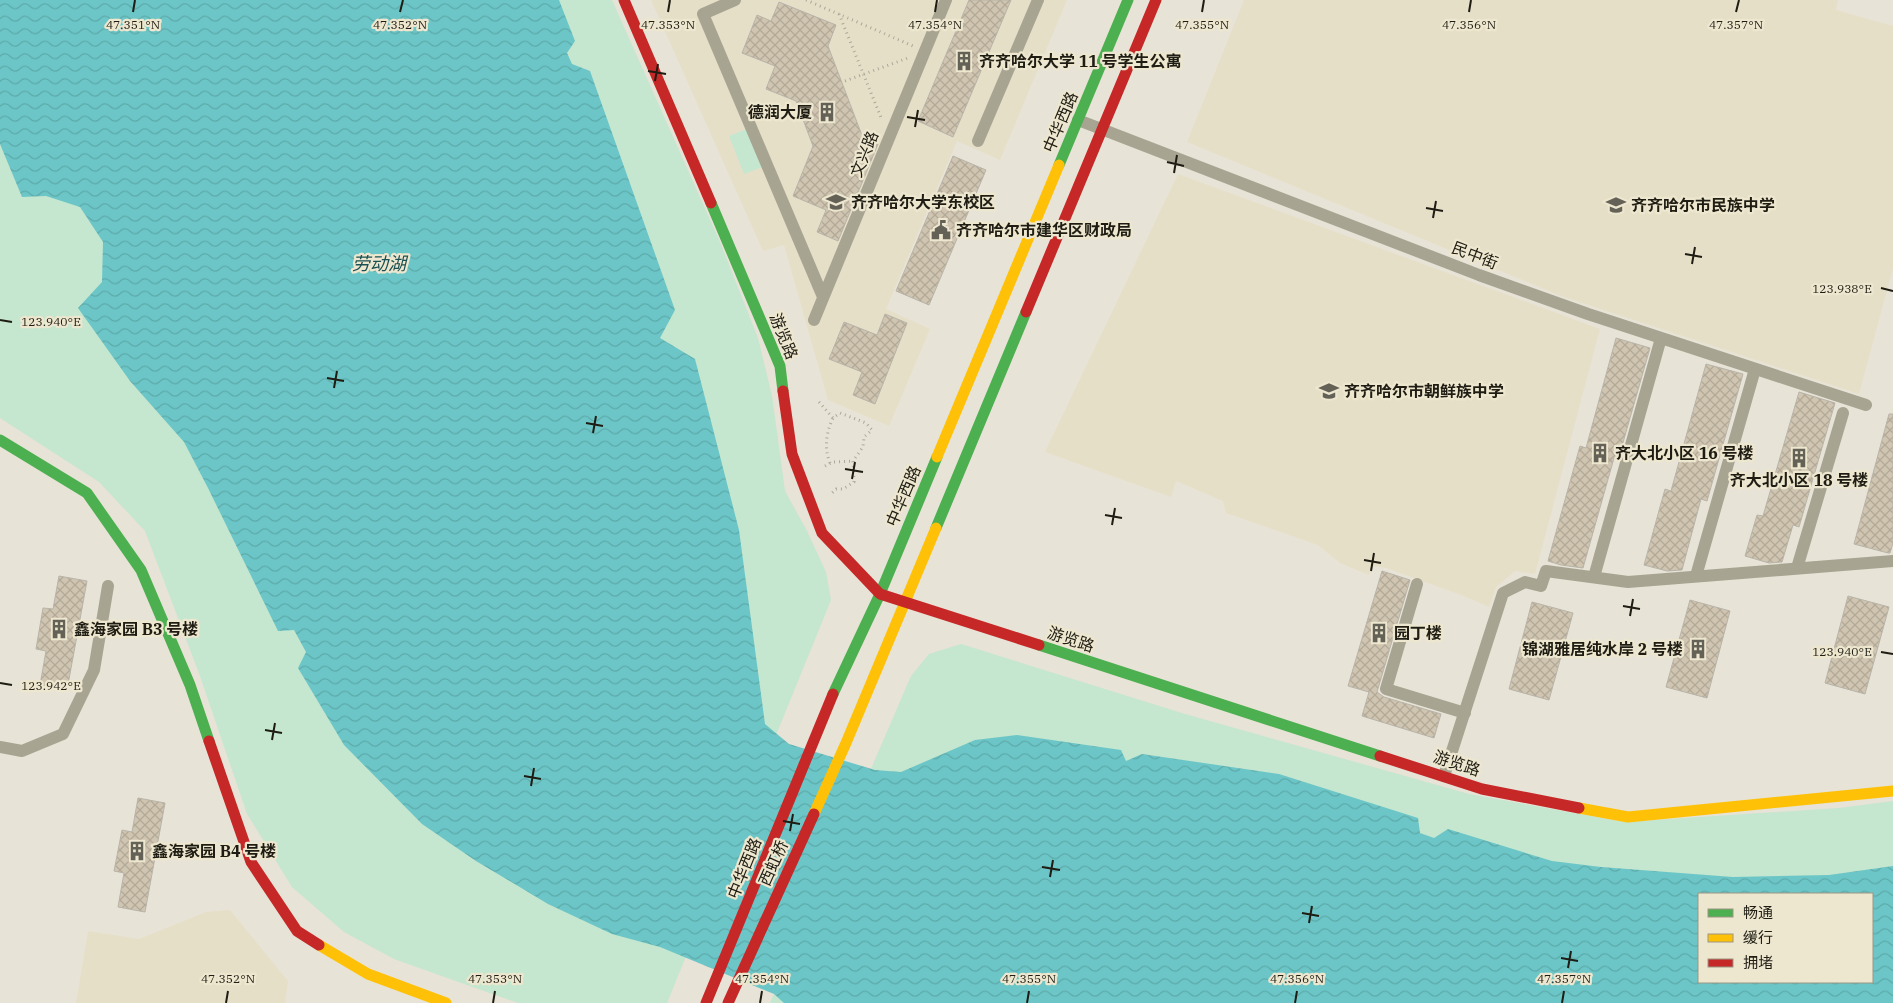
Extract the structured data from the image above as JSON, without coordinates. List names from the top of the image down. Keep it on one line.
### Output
{"streets":{"main road":["中华西路","游览路","西虹桥"],"street":["文兴路","民中街"]},"crossings":[["中华西路","民中街"],["中华西路","游览路"],["游览路","西虹桥"]],"water":["劳动湖"],"places":{"building":["齐齐哈尔大学 11 号学生公寓","德润大厦","齐大北小区 16 号楼","齐大北小区 18 号楼","鑫海家园 B3 号楼","园丁楼","锦湖雅居纯水岸 2 号楼","鑫海家园 B4 号楼"],"school or university":["齐齐哈尔大学东校区","齐齐哈尔市民族中学","齐齐哈尔市朝鲜族中学"],"public building":["齐齐哈尔市建华区财政局"]},"legend":["畅通","缓行","拥堵"],"coordinates":["47.352°N","47.353°N","47.354°N","47.355°N","47.356°N","47.357°N","47.351°N","123.938°E","123.940°E","123.942°E"]}
